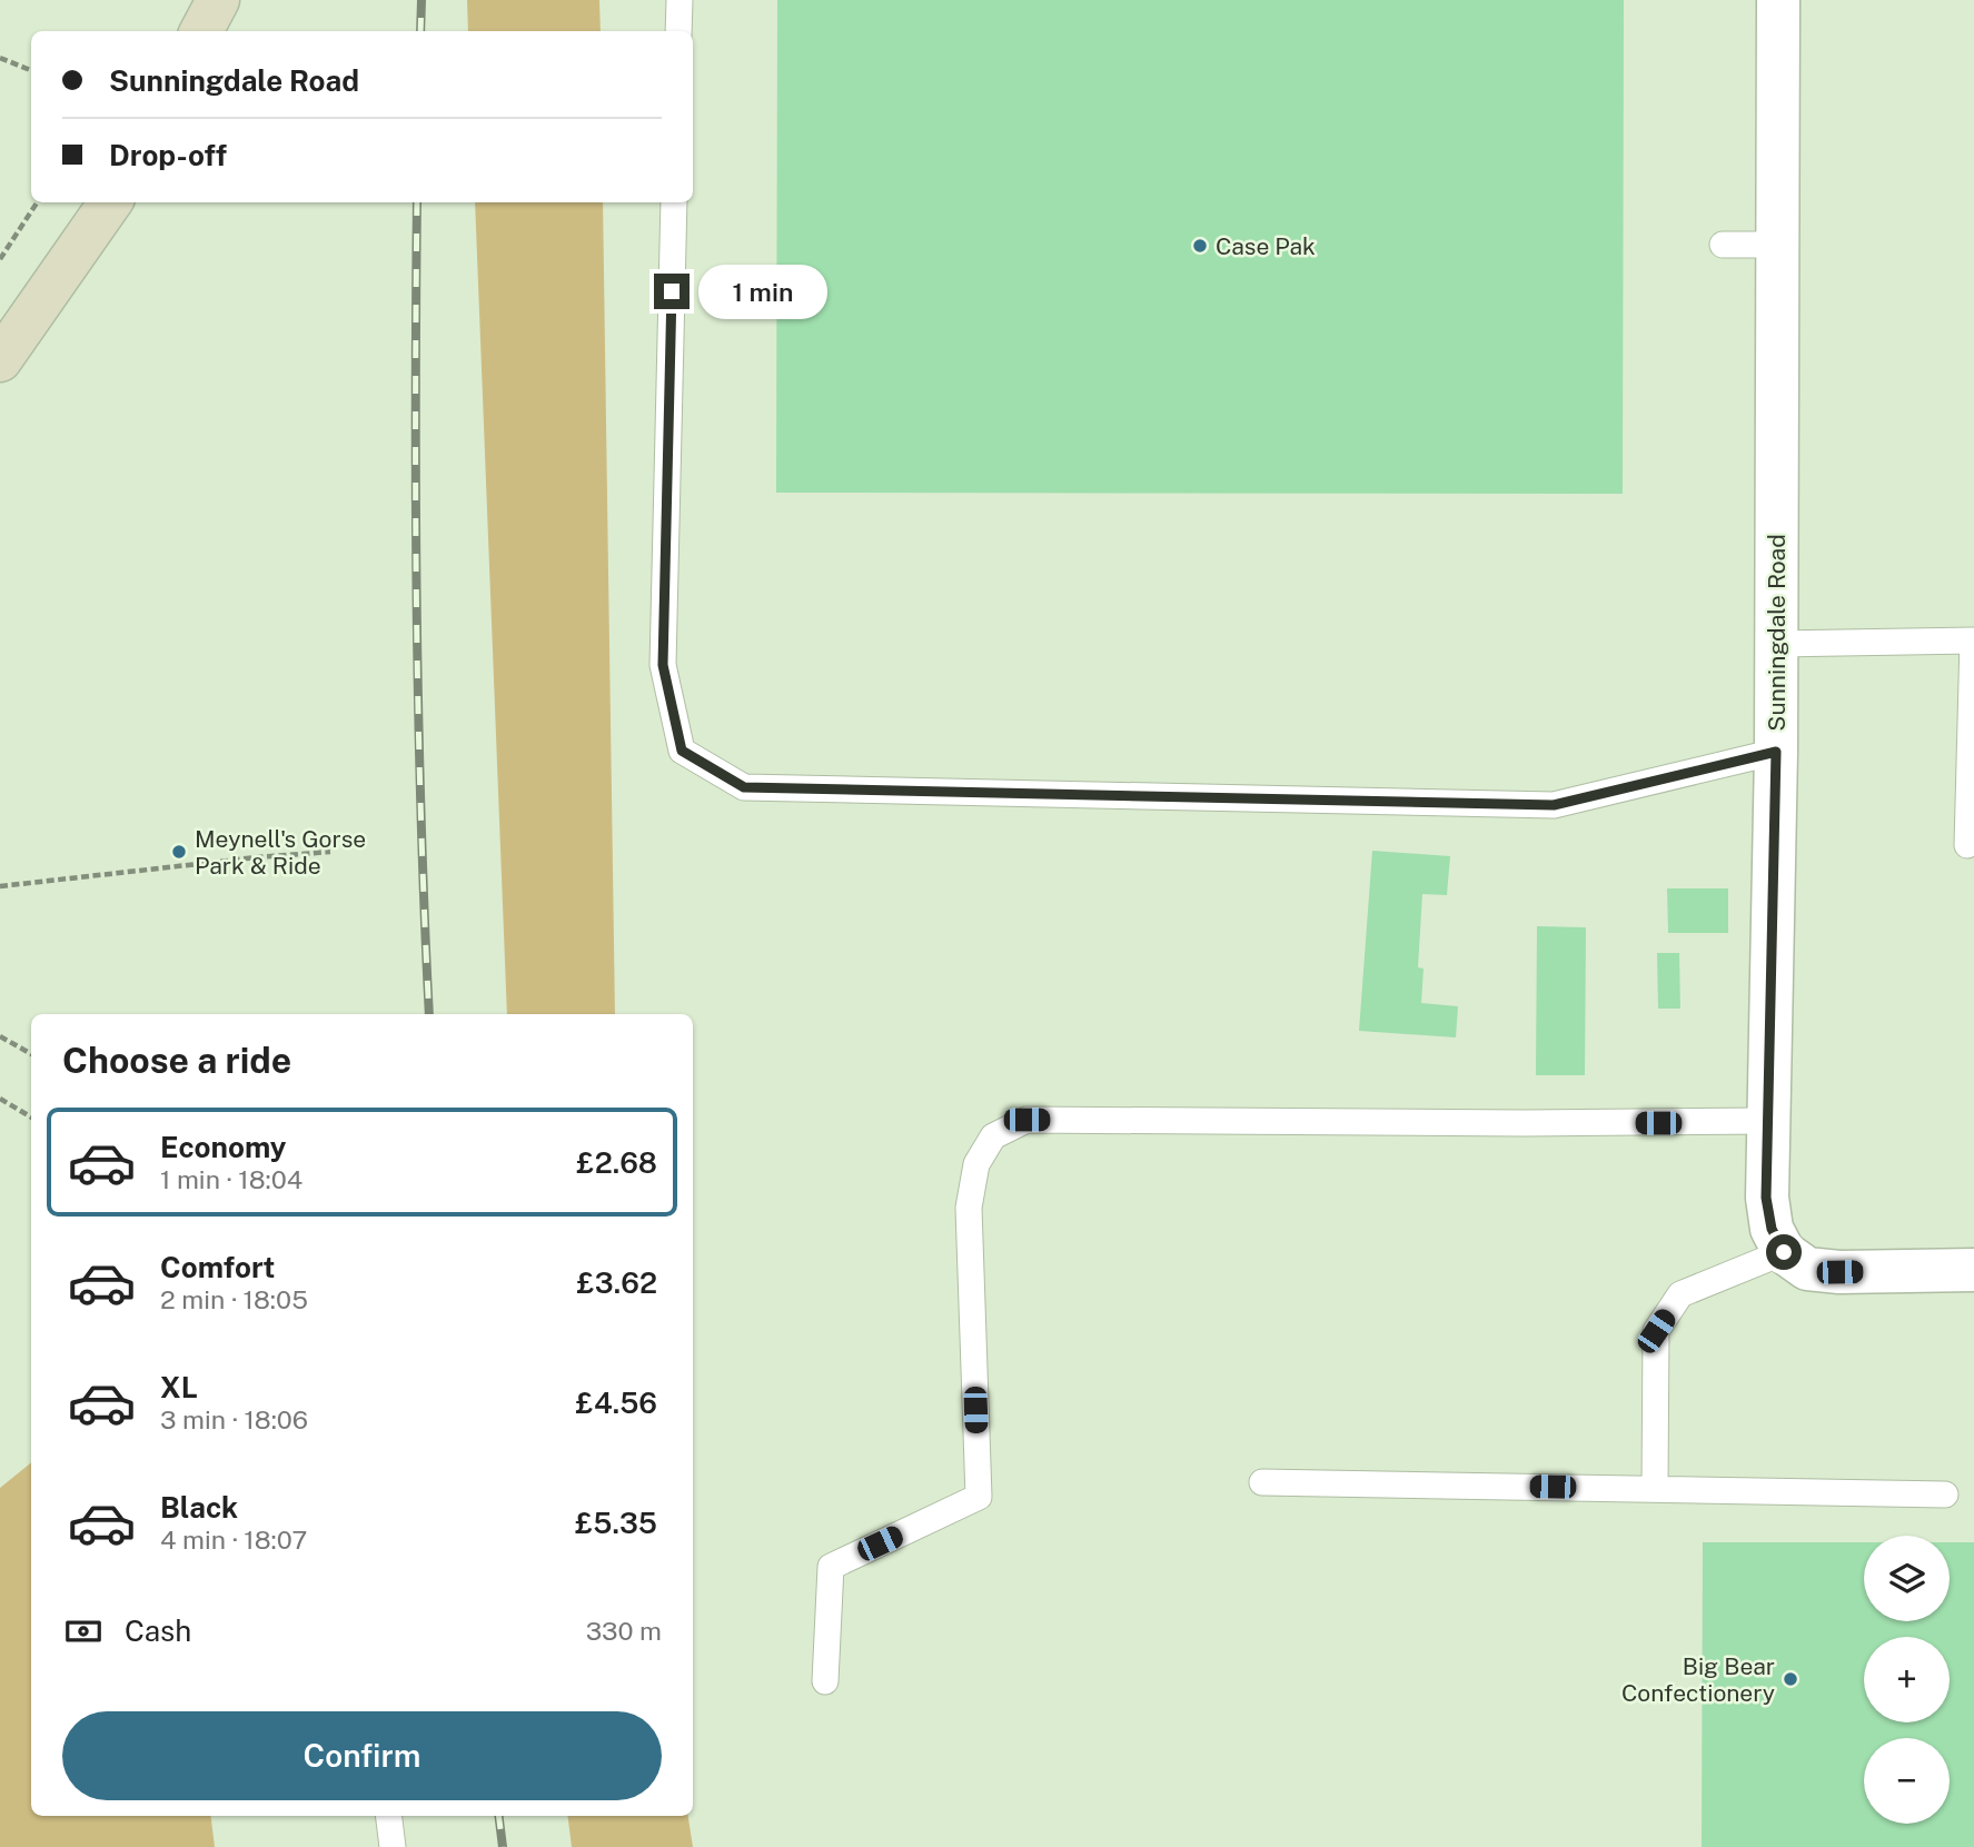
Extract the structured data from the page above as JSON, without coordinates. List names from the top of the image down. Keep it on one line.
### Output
{"streets":{"street":["Sunningdale Road"]},"places":["Case Pak","Meynell's Gorse Park & Ride","Big Bear Confectionery"],"page":{"banner":["Sunningdale Road","Drop-off"],"bubble":"1 min","heading":"Choose a ride","list":[{"name":"Economy","note":"1 min · 18:04","value":"£2.68"},{"name":"Comfort","note":"2 min · 18:05","value":"£3.62"},{"name":"XL","note":"3 min · 18:06","value":"£4.56"},{"name":"Black","note":"4 min · 18:07","value":"£5.35"}],"map_buttons":["+","−"],"pay":["Cash","330 m"],"buttons":"Confirm"}}
